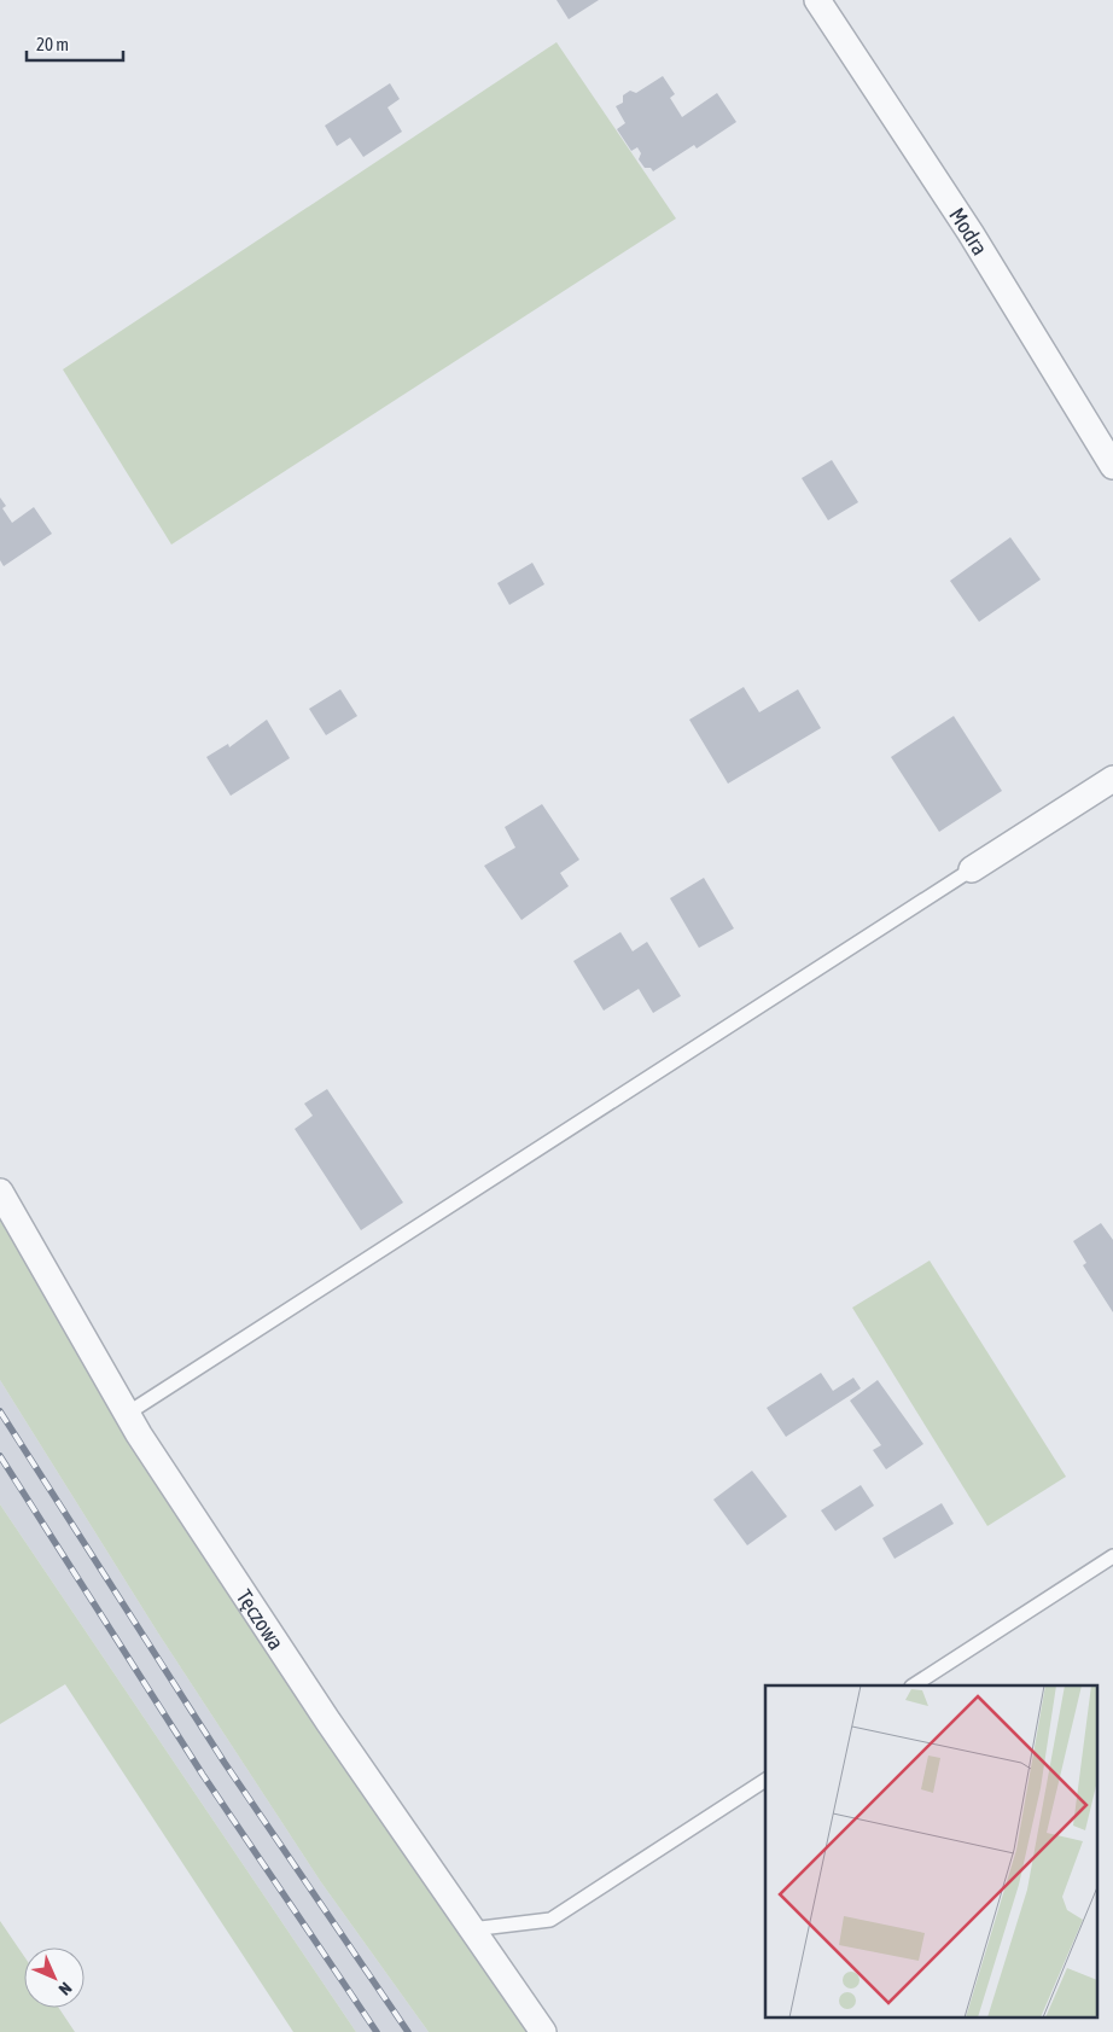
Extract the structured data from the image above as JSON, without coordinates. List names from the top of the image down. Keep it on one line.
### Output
{"streets":{"street":["Modra","Tęczowa"]},"scale_bar":"20 m","north":"bottom right"}
